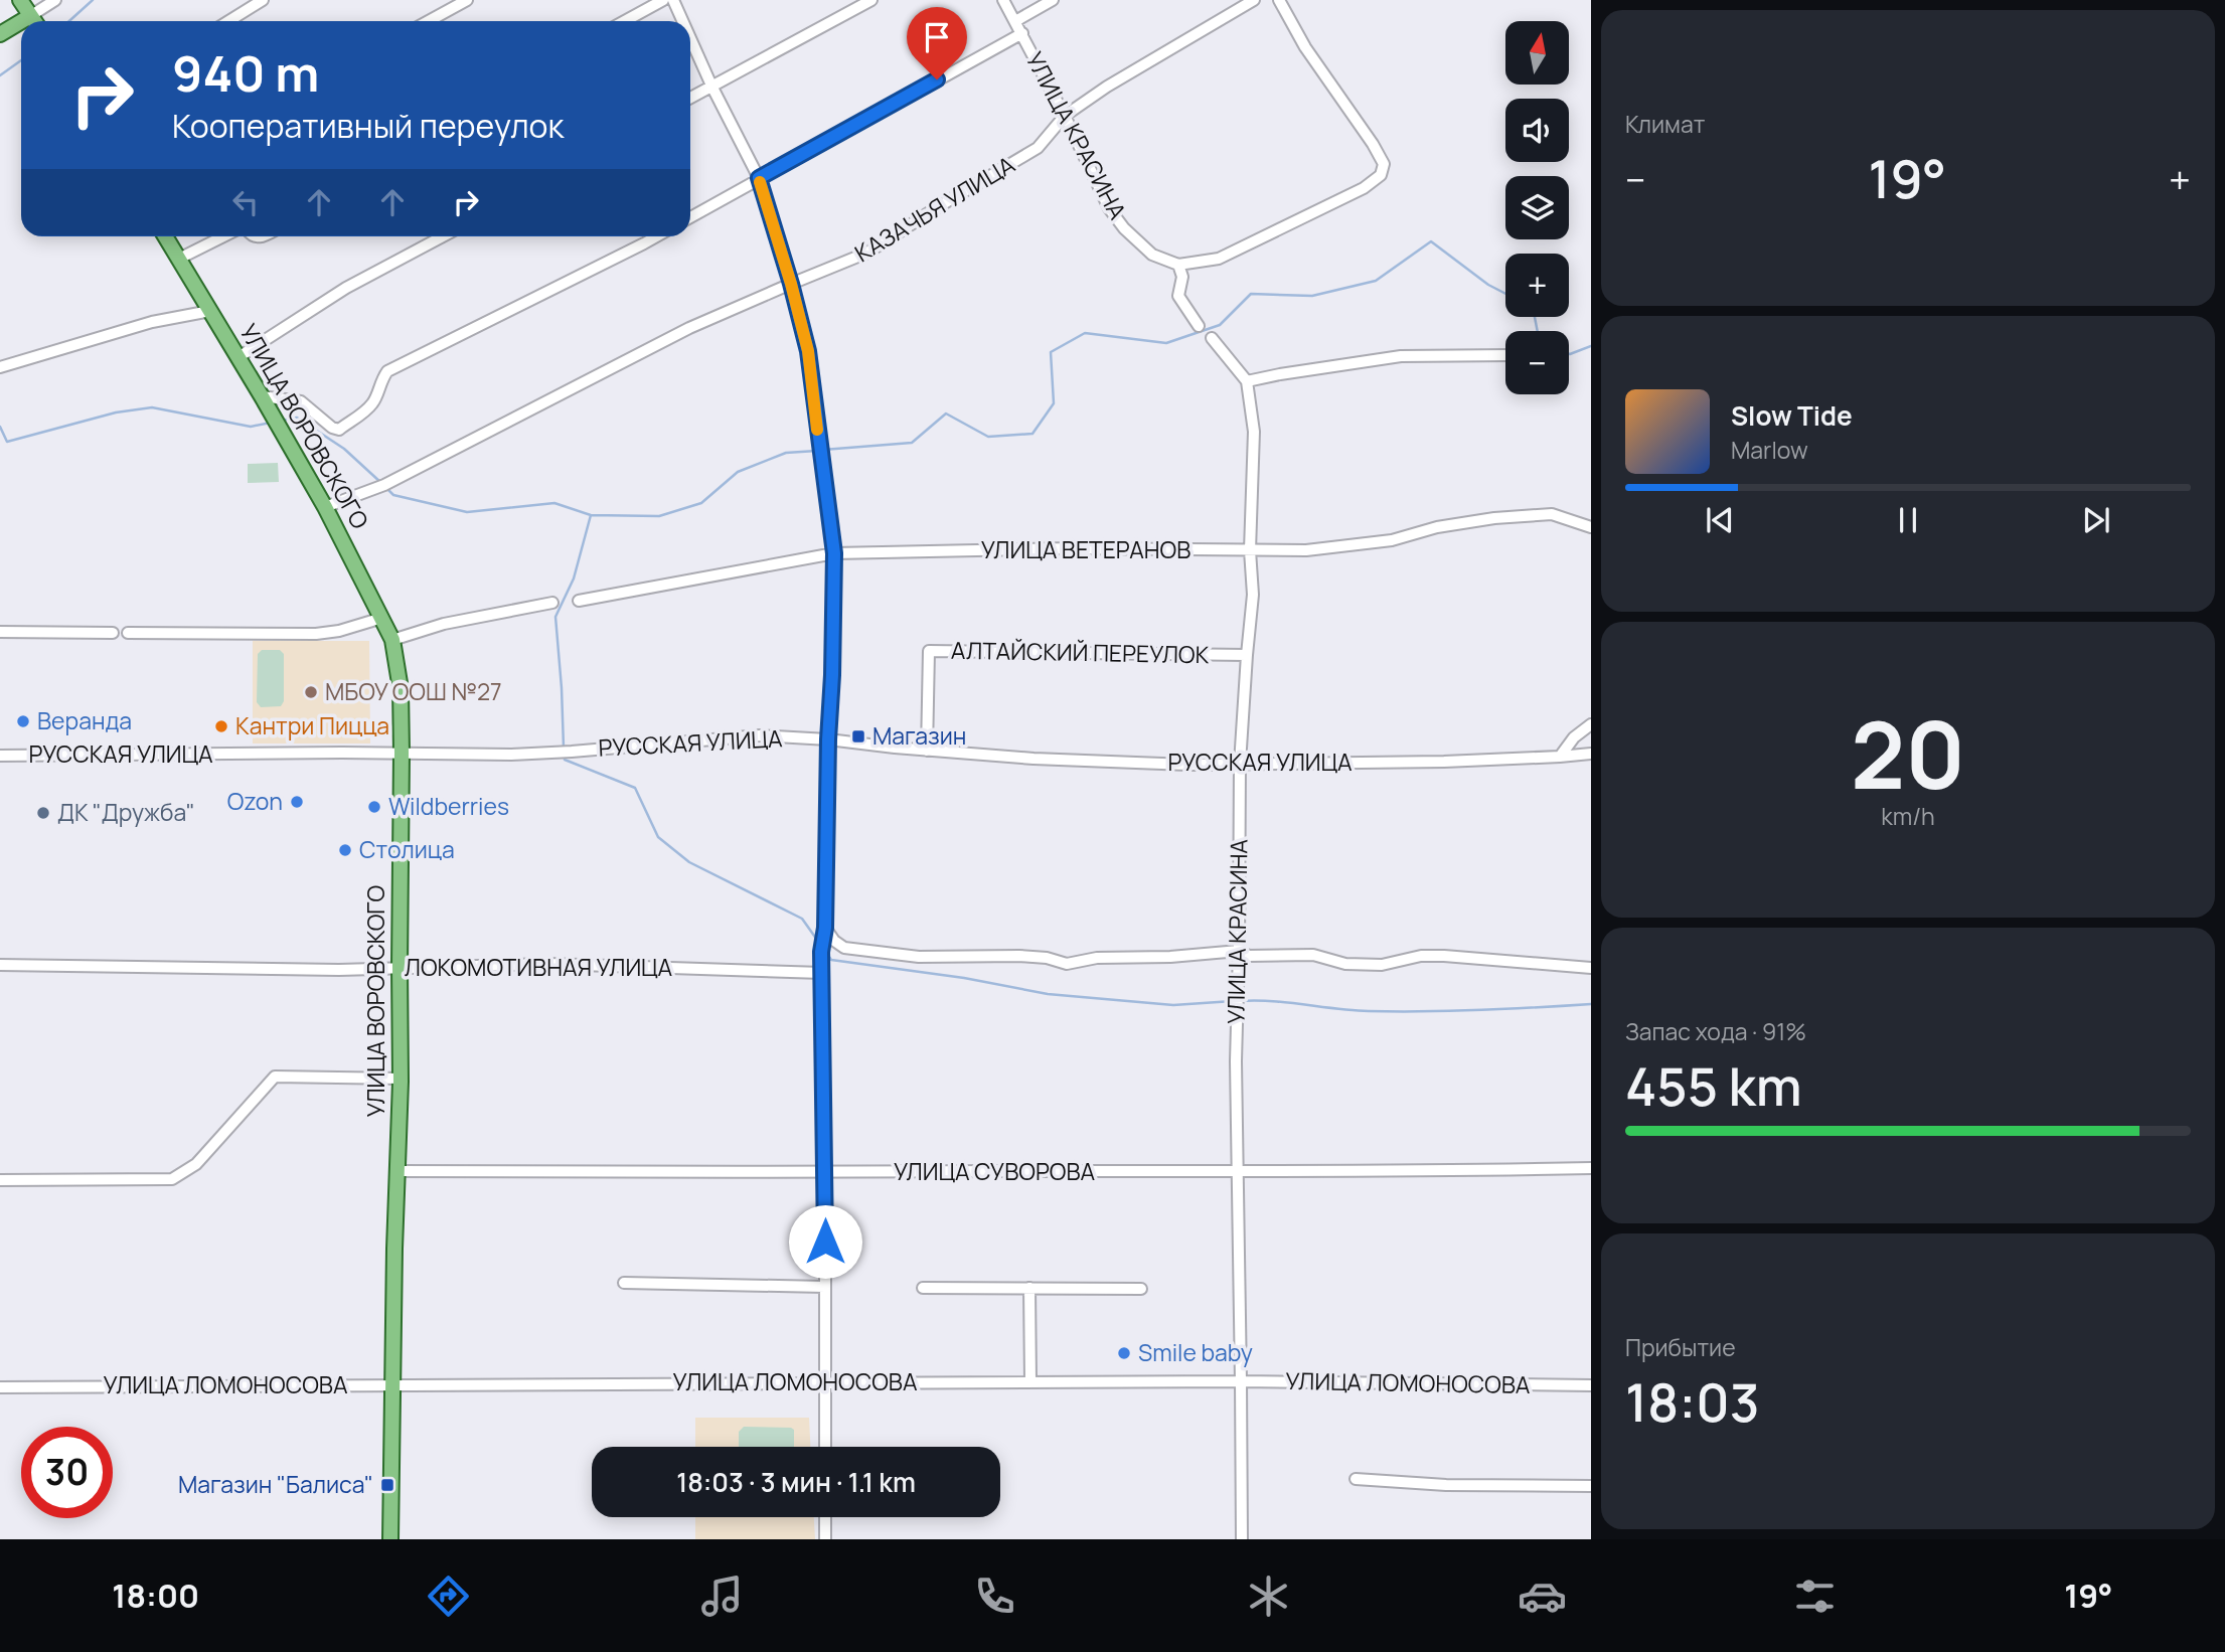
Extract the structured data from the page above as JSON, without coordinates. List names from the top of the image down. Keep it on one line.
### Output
{"streets":{"main road":["УЛИЦА ВОРОВСКОГО"],"street":["УЛИЦА КРАСИНА","КАЗАЧЬЯ УЛИЦА","УЛИЦА ВЕТЕРАНОВ","АЛТАЙСКИЙ ПЕРЕУЛОК","РУССКАЯ УЛИЦА","ЛОКОМОТИВНАЯ УЛИЦА","УЛИЦА СУВОРОВА","УЛИЦА ЛОМОНОСОВА"]},"crossings":[["УЛИЦА КРАСИНА","КАЗАЧЬЯ УЛИЦА"],["УЛИЦА КРАСИНА","УЛИЦА ВЕТЕРАНОВ"],["УЛИЦА КРАСИНА","АЛТАЙСКИЙ ПЕРЕУЛОК"],["УЛИЦА КРАСИНА","РУССКАЯ УЛИЦА"],["УЛИЦА КРАСИНА","УЛИЦА СУВОРОВА"],["УЛИЦА КРАСИНА","УЛИЦА ЛОМОНОСОВА"],["КАЗАЧЬЯ УЛИЦА","УЛИЦА ВОРОВСКОГО"],["УЛИЦА ВОРОВСКОГО","РУССКАЯ УЛИЦА"],["УЛИЦА ВОРОВСКОГО","ЛОКОМОТИВНАЯ УЛИЦА"],["УЛИЦА ВОРОВСКОГО","УЛИЦА СУВОРОВА"],["УЛИЦА ВОРОВСКОГО","УЛИЦА ЛОМОНОСОВА"],["АЛТАЙСКИЙ ПЕРЕУЛОК","РУССКАЯ УЛИЦА"]],"places":{"other":["МБОУ ООШ №27","Веранда","Кантри Пицца","Ozon","Wildberries","ДК \"Дружба\"","Столица","Smile baby"],"transit":["Магазин","Магазин \"Балиса\""]},"north":"top","page":{"tile":["Климат",["20","km/h"],["Запас хода · 91%","455 km"],["Прибытие","18:03"]],"map_buttons":["+","−"],"turn":["940 m","Кооперативный переулок"],"heat":["−","19°","+"],"song":["Slow Tide","Marlow"],"limit":"30","trip":"18:03 · 3 мин · 1.1 km","tabs":["18:00","19°"]}}
